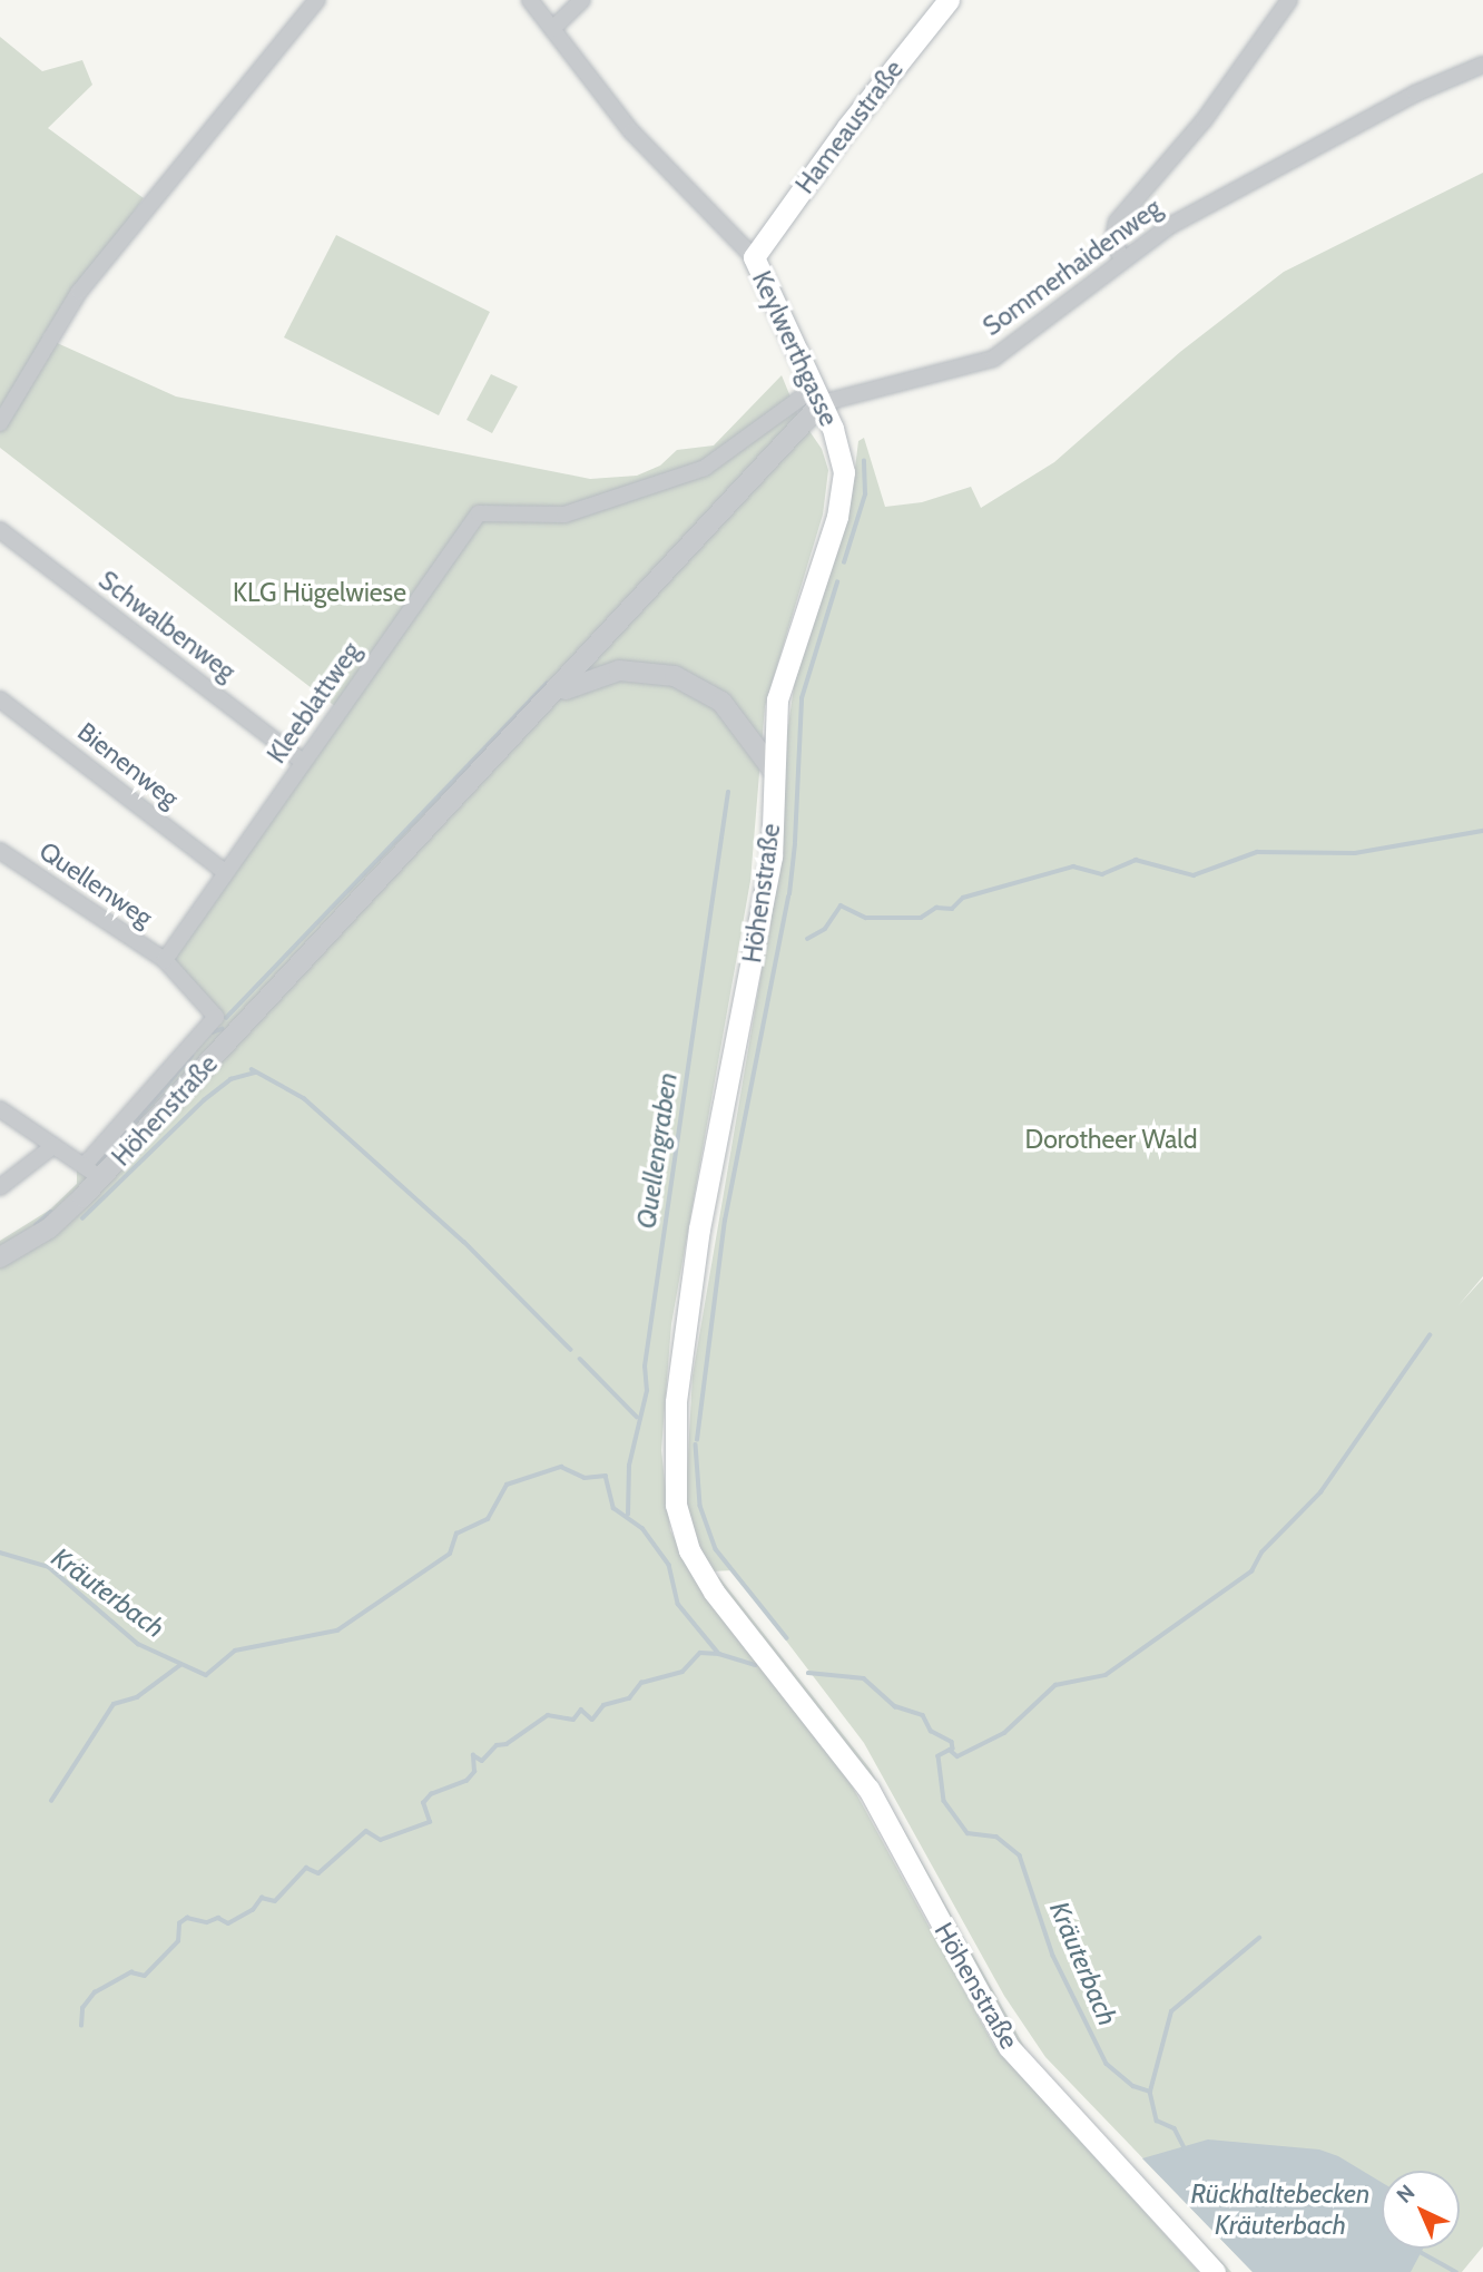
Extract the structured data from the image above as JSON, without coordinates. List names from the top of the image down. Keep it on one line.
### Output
{"streets":{"main road":["Hameaustraße","Keylwerthgasse","Höhenstraße"],"street":["Sommerhaidenweg","Schwalbenweg","Kleeblattweg","Bienenweg","Quellenweg"]},"crossings":[["Hameaustraße","Keylwerthgasse"],["Sommerhaidenweg","Keylwerthgasse"],["Sommerhaidenweg","Kleeblattweg"],["Keylwerthgasse","Kleeblattweg"],["Keylwerthgasse","Höhenstraße"],["Schwalbenweg","Kleeblattweg"],["Kleeblattweg","Bienenweg"],["Kleeblattweg","Quellenweg"]],"water":["Quellengraben","Kräuterbach","Rückhaltebecken Kräuterbach"],"parks":["KLG Hügelwiese","Dorotheer Wald"],"north":"top left"}
